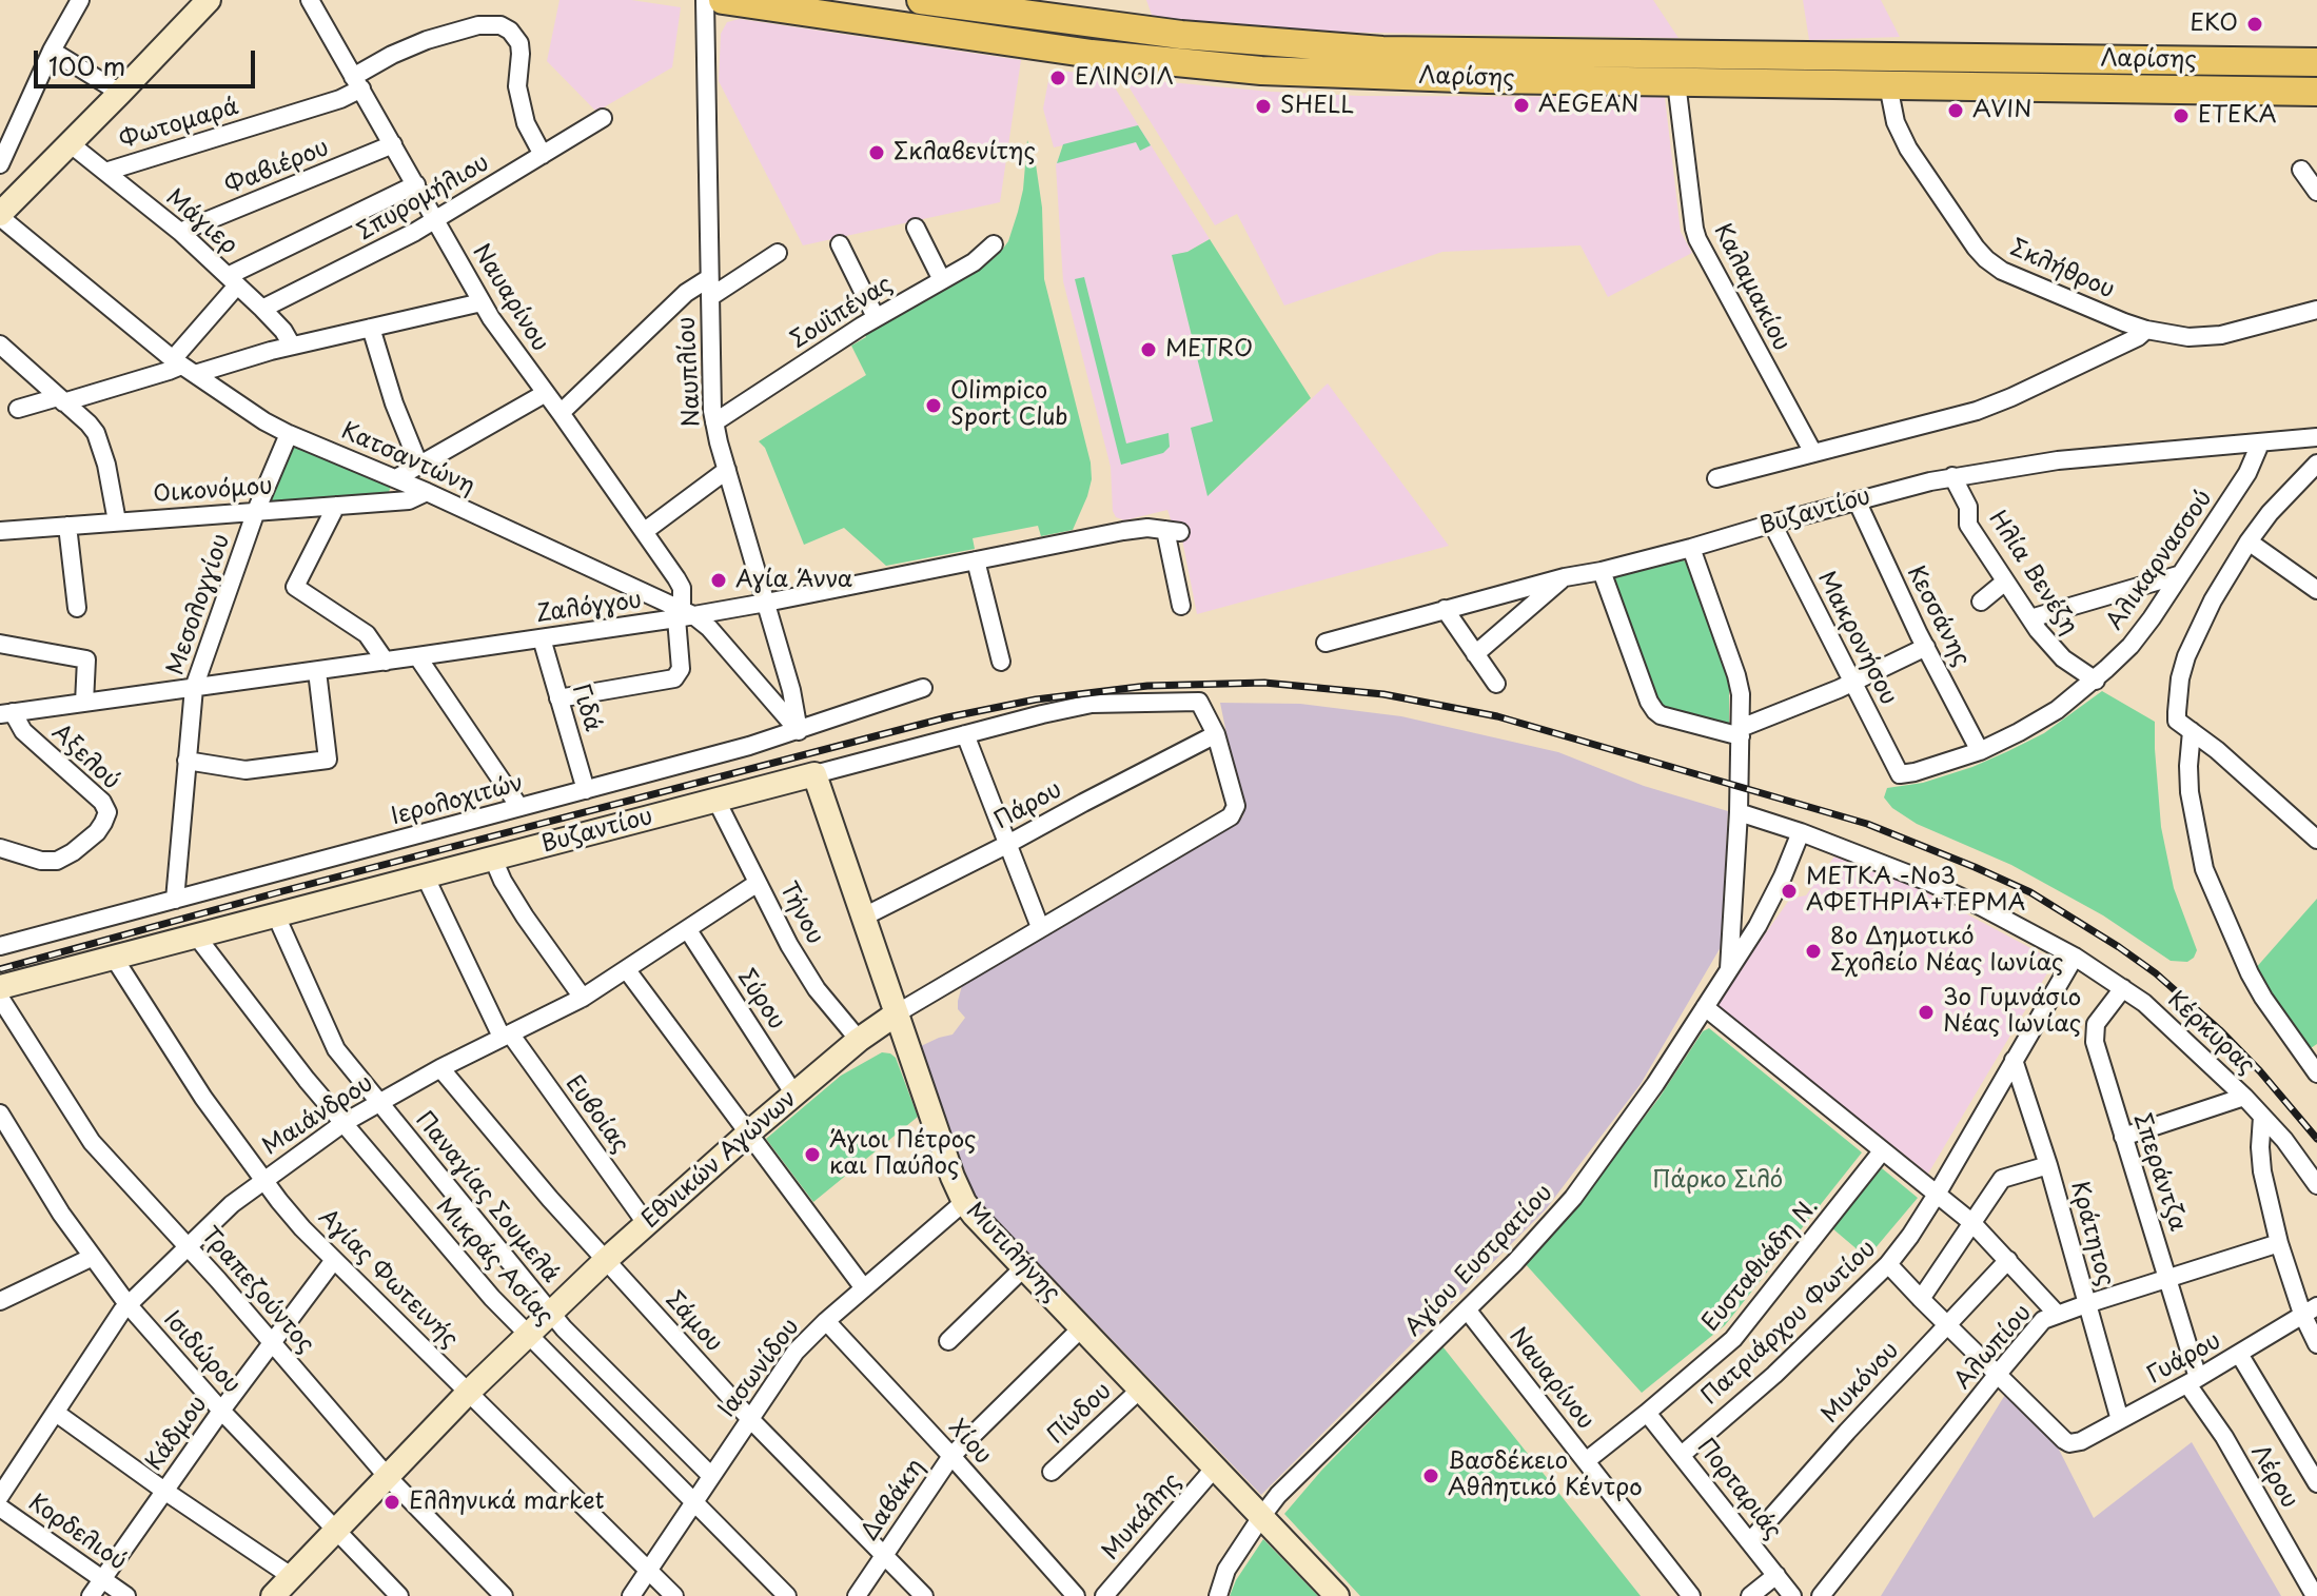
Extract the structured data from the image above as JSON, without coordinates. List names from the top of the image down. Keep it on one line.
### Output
{"streets":{"main road":["Λαρίσης"],"street":["Φωτομαρά","Φαβιέρου","Σπυρομήλιου","Μάγιερ","Σκλήθρου","Καλαμακίου","Ναυαρίνου","Σουϊπένας","Ναυπλίου","Κατσαντώνη","Οικονόμου","Βυζαντίου","Αλικαρνασσού","Ηλία Βενέζη","Μεσολογγίου","Ζαλόγγου","Κεσσάνης","Μακρονήσου","Γιδά","Αξελού","Ιερολοχιτών","Πάρου","Τήνου","Σύρου","Κέρκυρας","Ευβοίας","Μαιάνδρου","Εθνικών Αγώνων","Σπεράντζα","Παναγίας Σουμελά","Κράτητος","Μυτιλήνης","Αγίου Ευστρατίου","Μικράς Ασίας","Ευσταθιάδη Ν.","Αγίας Φωτεινής","Τραπεζούντος","Σάμου","Πατριάρχου Φωτίου","Αλωπίου","Ισιδώρου","Γυάρου","Ιασωνίδου","Μυκόνου","Πίνδου","Κάδμου","Χίου","Λέρου","Πορταριάς","Δαβάκη","Μυκάλης","Κορδελιού"]},"crossings":[["Λαρίσης","Σκλήθρου"],["Λαρίσης","Καλαμακίου"],["Φωτομαρά","Σπυρομήλιου"],["Φωτομαρά","Μάγιερ"],["Φωτομαρά","Ναυαρίνου"],["Φαβιέρου","Μάγιερ"],["Φαβιέρου","Ναυαρίνου"],["Σπυρομήλιου","Μάγιερ"],["Σπυρομήλιου","Ναυαρίνου"],["Ναυαρίνου","Κατσαντώνη"],["Ναυαρίνου","Ζαλόγγου"],["Ναυαρίνου","Γιδά"],["Ναυαρίνου","Αγίου Ευστρατίου"],["Ναυαρίνου","Ευσταθιάδη Ν."],["Σουϊπένας","Ναυπλίου"],["Ναυπλίου","Κατσαντώνη"],["Ναυπλίου","Ζαλόγγου"],["Ναυπλίου","Ιερολοχιτών"],["Κατσαντώνη","Οικονόμου"],["Κατσαντώνη","Μεσολογγίου"],["Κατσαντώνη","Ζαλόγγου"],["Κατσαντώνη","Ιερολοχιτών"],["Οικονόμου","Μεσολογγίου"],["Βυζαντίου","Αλικαρνασσού"],["Βυζαντίου","Ηλία Βενέζη"],["Βυζαντίου","Κεσσάνης"],["Βυζαντίου","Μακρονήσου"],["Βυζαντίου","Πάρου"],["Βυζαντίου","Τήνου"],["Βυζαντίου","Ευβοίας"],["Βυζαντίου","Εθνικών Αγώνων"],["Βυζαντίου","Παναγίας Σουμελά"],["Βυζαντίου","Μυτιλήνης"],["Βυζαντίου","Αγίου Ευστρατίου"],["Βυζαντίου","Μικράς Ασίας"],["Βυζαντίου","Αγίας Φωτεινής"],["Αλικαρνασσού","Ηλία Βενέζη"],["Αλικαρνασσού","Κεσσάνης"],["Αλικαρνασσού","Μακρονήσου"],["Μεσολογγίου","Ζαλόγγου"],["Μεσολογγίου","Ιερολοχιτών"],["Ζαλόγγου","Γιδά"],["Ζαλόγγου","Αξελού"],["Γιδά","Ιερολοχιτών"],["Πάρου","Εθνικών Αγώνων"],["Πάρου","Μυτιλήνης"],["Τήνου","Μαιάνδρου"],["Τήνου","Εθνικών Αγώνων"],["Σύρου","Μαιάνδρου"],["Σύρου","Εθνικών Αγώνων"],["Κέρκυρας","Σπεράντζα"],["Κέρκυρας","Πατριάρχου Φωτίου"],["Ευβοίας","Μαιάνδρου"],["Ευβοίας","Εθνικών Αγώνων"],["Μαιάνδρου","Παναγίας Σουμελά"],["Μαιάνδρου","Μικράς Ασίας"],["Μαιάνδρου","Αγίας Φωτεινής"],["Μαιάνδρου","Τραπεζούντος"],["Μαιάνδρου","Σάμου"],["Μαιάνδρου","Ισιδώρου"],["Εθνικών Αγώνων","Παναγίας Σουμελά"],["Εθνικών Αγώνων","Μυτιλήνης"],["Εθνικών Αγώνων","Μικράς Ασίας"],["Εθνικών Αγώνων","Αγίας Φωτεινής"],["Εθνικών Αγώνων","Τραπεζούντος"],["Εθνικών Αγώνων","Σάμου"],["Εθνικών Αγώνων","Ισιδώρου"],["Σπεράντζα","Αλωπίου"],["Σπεράντζα","Γυάρου"],["Σπεράντζα","Λέρου"],["Παναγίας Σουμελά","Ιασωνίδου"],["Κράτητος","Πατριάρχου Φωτίου"],["Κράτητος","Αλωπίου"],["Κράτητος","Γυάρου"],["Μυτιλήνης","Αγίου Ευστρατίου"],["Μυτιλήνης","Ιασωνίδου"],["Μυτιλήνης","Πίνδου"],["Μυτιλήνης","Δαβάκη"],["Μυτιλήνης","Μυκάλης"],["Μικράς Ασίας","Ιασωνίδου"],["Ευσταθιάδη Ν.","Πορταριάς"],["Αγίας Φωτεινής","Ιασωνίδου"],["Αγίας Φωτεινής","Κάδμου"],["Τραπεζούντος","Κάδμου"],["Σάμου","Ιασωνίδου"],["Σάμου","Δαβάκη"],["Πατριάρχου Φωτίου","Πορταριάς"],["Αλωπίου","Γυάρου"],["Ισιδώρου","Κάδμου"],["Γυάρου","Λέρου"],["Ιασωνίδου","Χίου"],["Μυκόνου","Πορταριάς"],["Κάδμου","Κορδελιού"],["Χίου","Δαβάκη"]],"parks":["Πάρκο Σιλό"],"places":["EKO","ΕΛΙΝΟΙΛ","AEGEAN","SHELL","AVIN","ΕΤΕΚΑ","Σκλαβενίτης","METRO","Olimpico Sport Club","Αγία Άννα","ΜΕΤΚΑ -Νο3 ΑΦΕΤΗΡΙΑ+ΤΕΡΜΑ","8ο Δημοτικό Σχολείο Νέας Ιωνίας","3ο Γυμνάσιο Νέας Ιωνίας","Άγιοι Πέτρος και Παύλος","Βασδέκειο Αθλητικό Κέντρο","Ελληνικά market"],"scale_bar":"100 m"}
